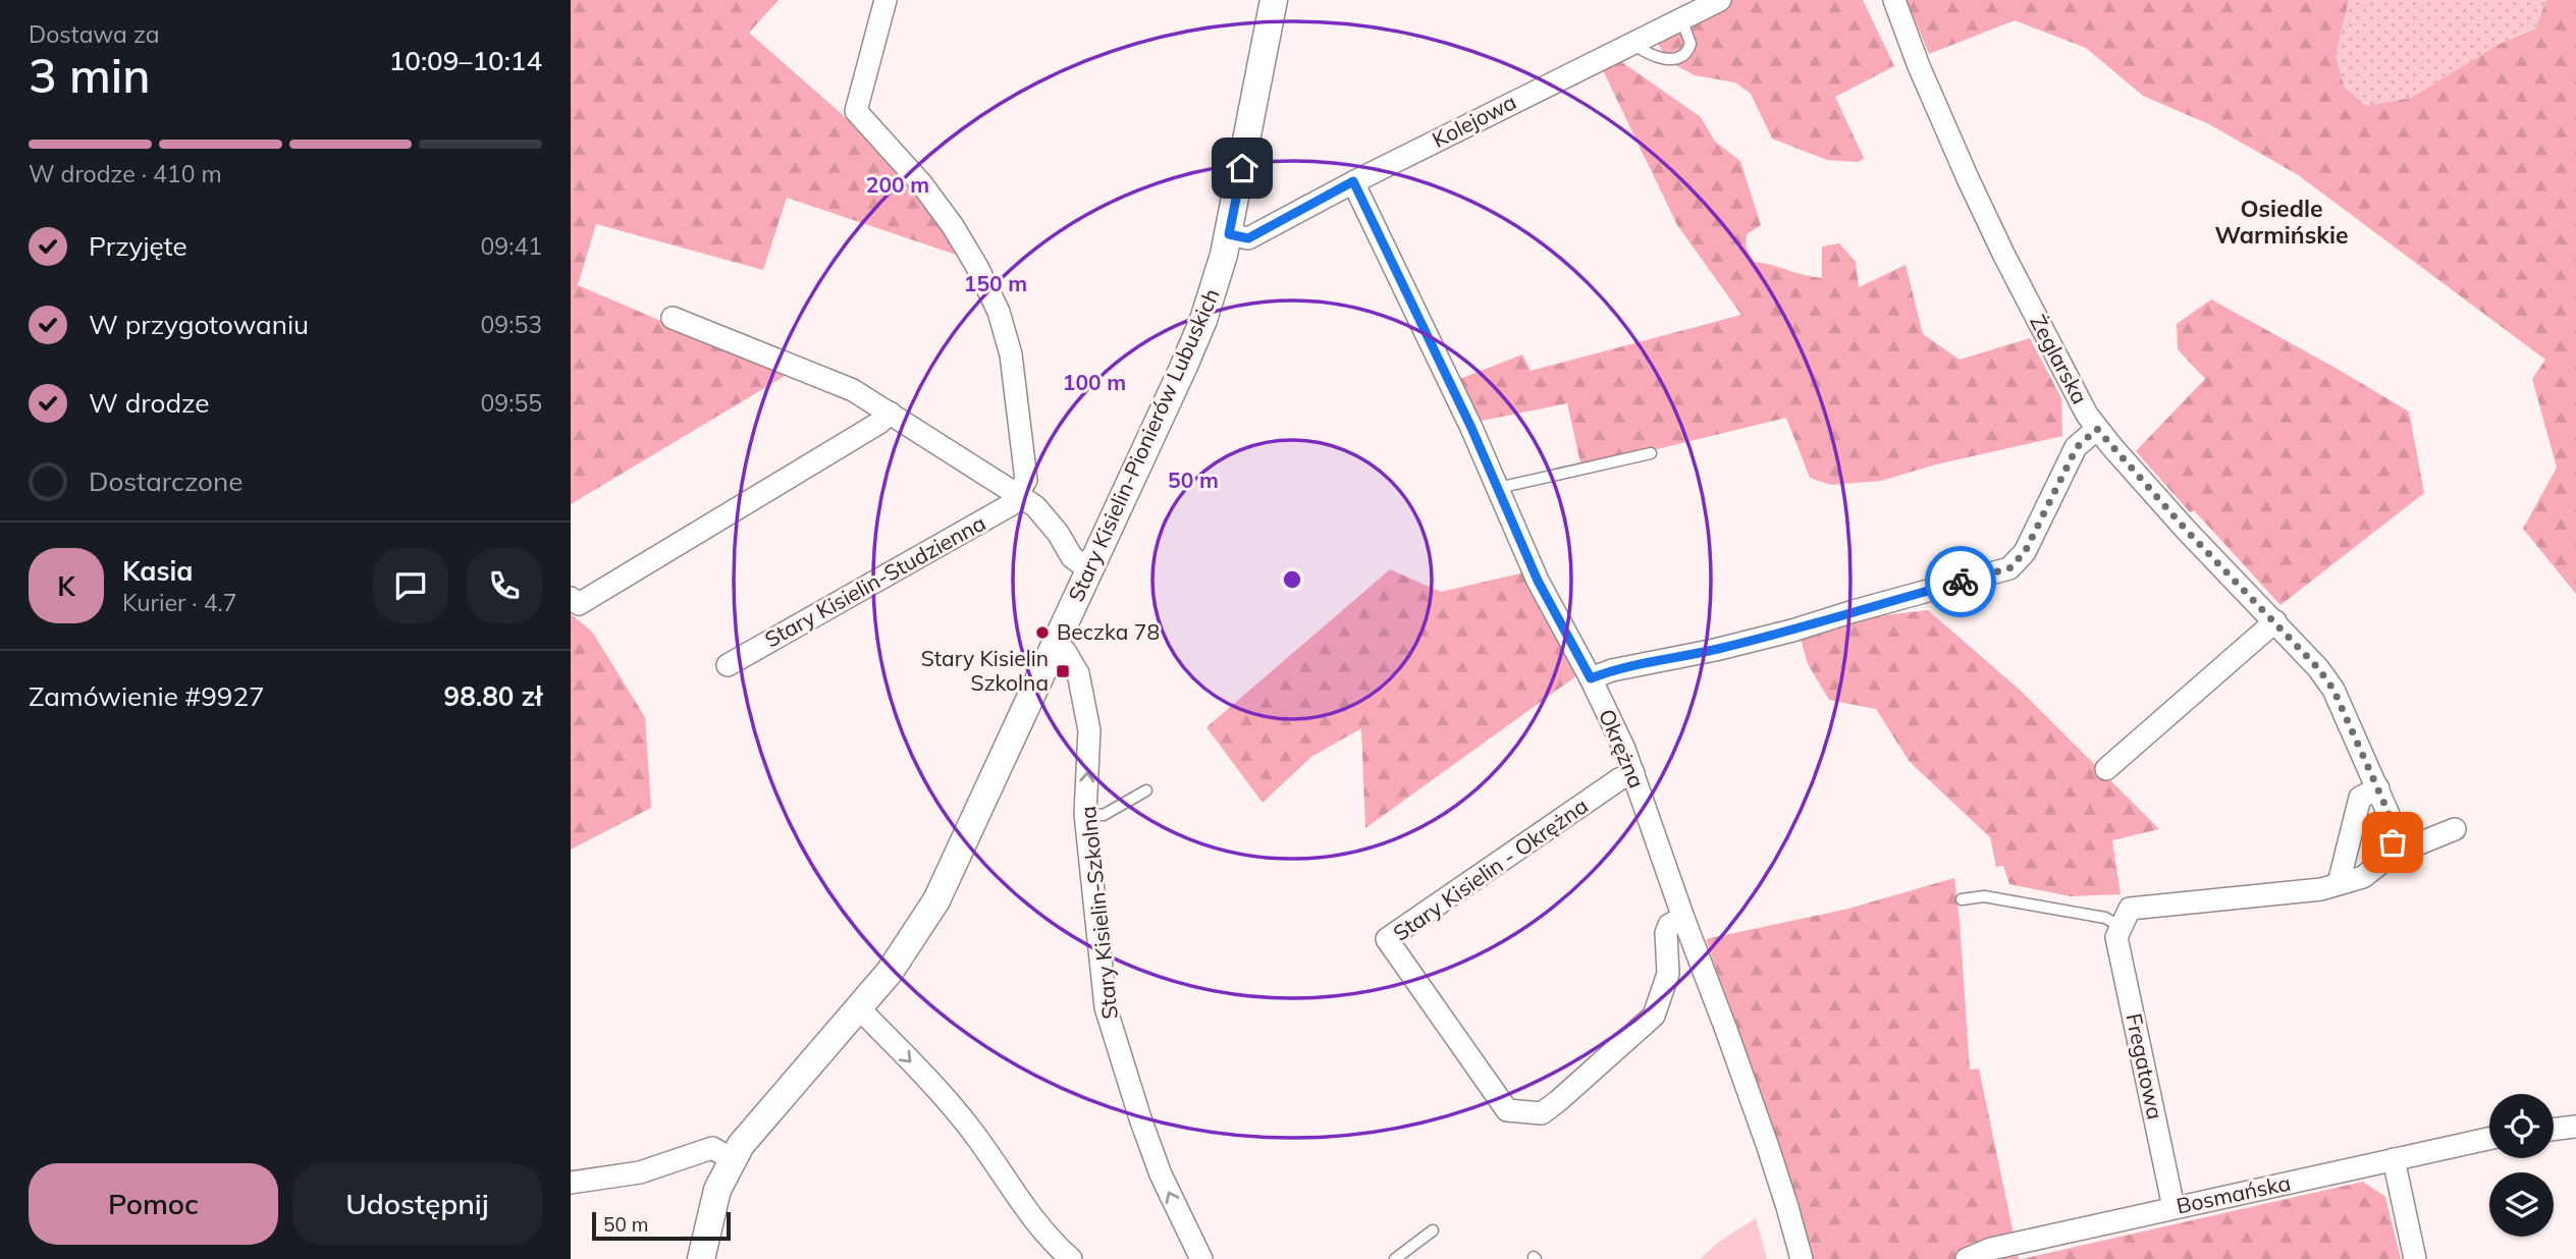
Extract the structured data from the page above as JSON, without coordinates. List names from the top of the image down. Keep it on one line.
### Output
{"streets":{"street":["Kolejowa","Żeglarska","Stary Kisielin-Pionierów Lubuskich","Stary Kisielin-Studzienna","Okrężna","Stary Kisielin - Okrężna","Stary Kisielin-Szkolna","Fregatowa","Bosmańska"]},"crossings":[["Kolejowa","Stary Kisielin-Pionierów Lubuskich"],["Kolejowa","Okrężna"],["Stary Kisielin-Pionierów Lubuskich","Stary Kisielin-Szkolna"],["Okrężna","Stary Kisielin - Okrężna"],["Fregatowa","Bosmańska"]],"one_way":["Stary Kisielin-Szkolna"],"districts":["Osiedle Warmińskie"],"places":{"other":["Beczka 78"],"transit":["Stary Kisielin Szkolna"]},"scale_bar":"50 m","page":{"heading":["3 min","Dostawa za","10:09–10:14"],"panel":["Kasia","Kurier · 4.7","Zamówienie #9927","98.80 zł"],"bar":"W drodze · 410 m","list":[["Przyjęte","09:41"],["W przygotowaniu","09:53"],["W drodze","09:55"],"Dostarczone"],"round":"K","buttons":["Pomoc","Udostępnij"],"scale":"50 m"},"rings":["200 m","150 m","100 m","50 m"]}
